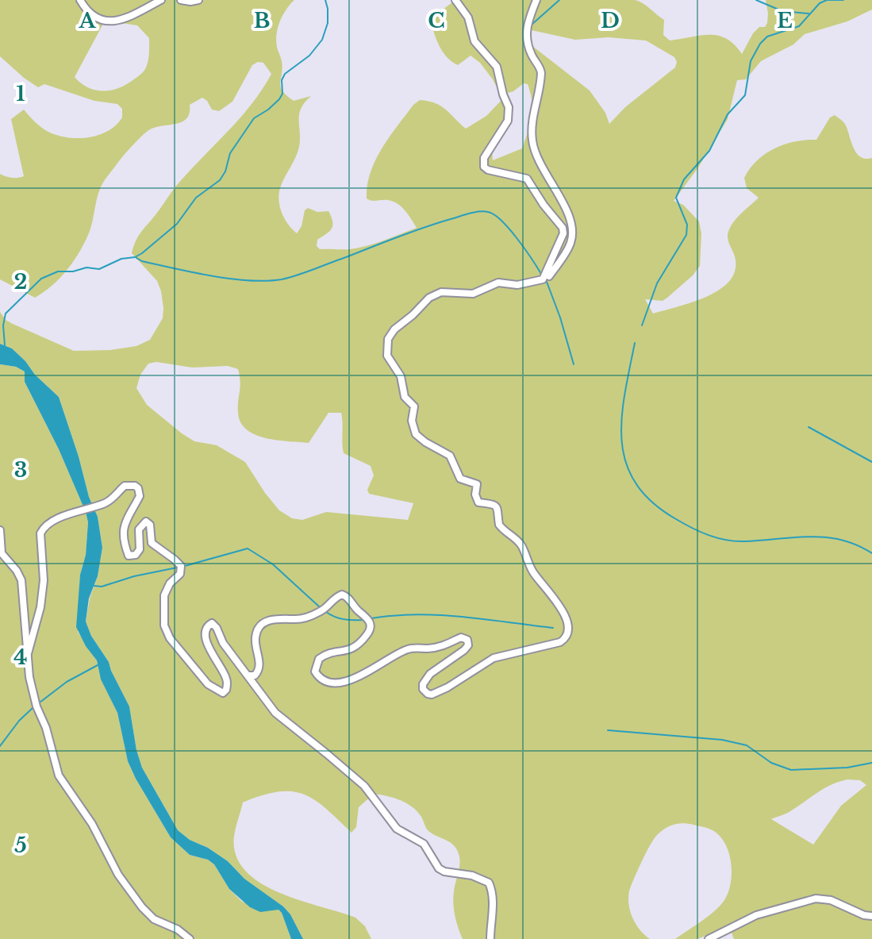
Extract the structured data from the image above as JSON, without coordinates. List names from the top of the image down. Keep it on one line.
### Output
{"grid":{"columns":["A","B","C","D","E"],"rows":["1","2","3","4","5"]}}
